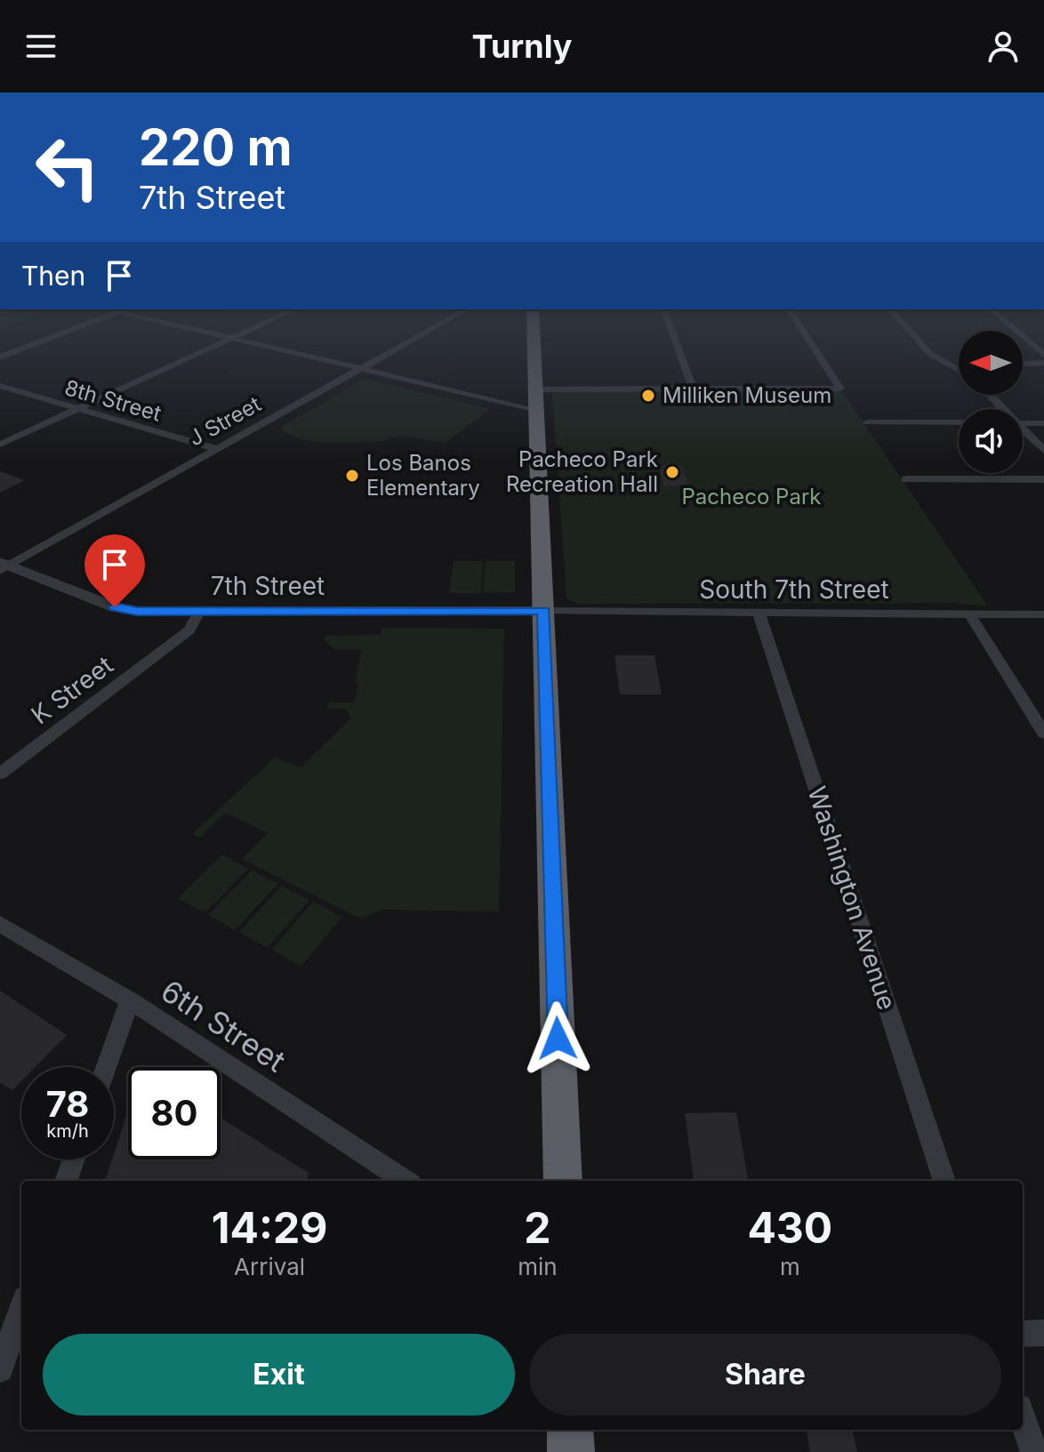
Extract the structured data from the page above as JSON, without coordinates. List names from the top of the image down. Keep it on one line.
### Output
{"streets":{"street":["8th Street","J Street","7th Street","South 7th Street","K Street","Washington Avenue","6th Street"]},"crossings":[["8th Street","J Street"],["J Street","7th Street"],["7th Street","South 7th Street"],["7th Street","K Street"],["South 7th Street","Washington Avenue"]],"parks":["Pacheco Park"],"places":["Milliken Museum","Pacheco Park Recreation Hall","Los Banos Elementary"],"north":"left","page":{"header":"Turnly","turn":["220 m","7th Street"],"then":"Then","speed":"78 km/h","limit":"80","eta":["14:29","Arrival","2","min","430","m"],"buttons":["Exit","Share"]}}
